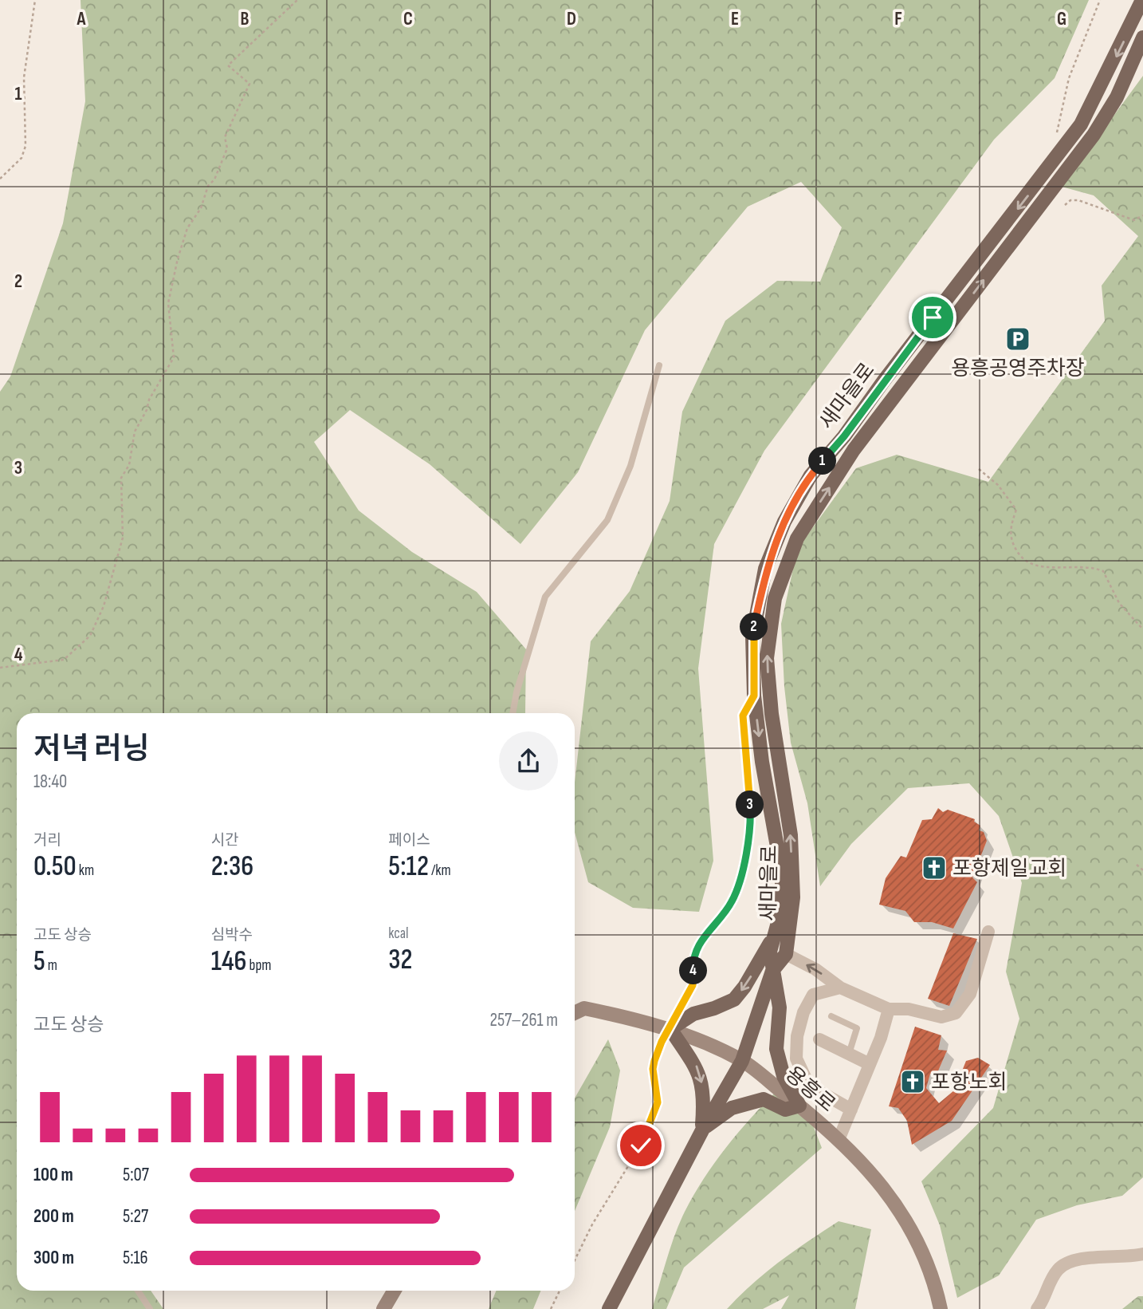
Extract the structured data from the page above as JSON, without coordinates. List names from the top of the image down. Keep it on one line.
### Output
{"streets":{"main road":["새마을로","용흥로"]},"crossings":[["새마을로","용흥로"]],"places":{"parking":["용흥공영주차장"],"church":["포항제일교회","포항노회"]},"page":{"pins":["1","2","3","4"],"heading":["저녁 러닝","18:40"],"stats":[["거리","0.50 km"],["시간","2:36"],["페이스","5:12 /km"],["고도 상승","5 m"],["심박수","146 bpm"],["kcal","32"]],"chart":["고도 상승","257–261 m"],"list":[{"name":"100 m","note":"5:07"},{"name":"200 m","note":"5:27"},{"name":"300 m","note":"5:16"}]},"grid":{"columns":["A","B","C","D","E","F","G"],"rows":["1","2","3","4"]}}
